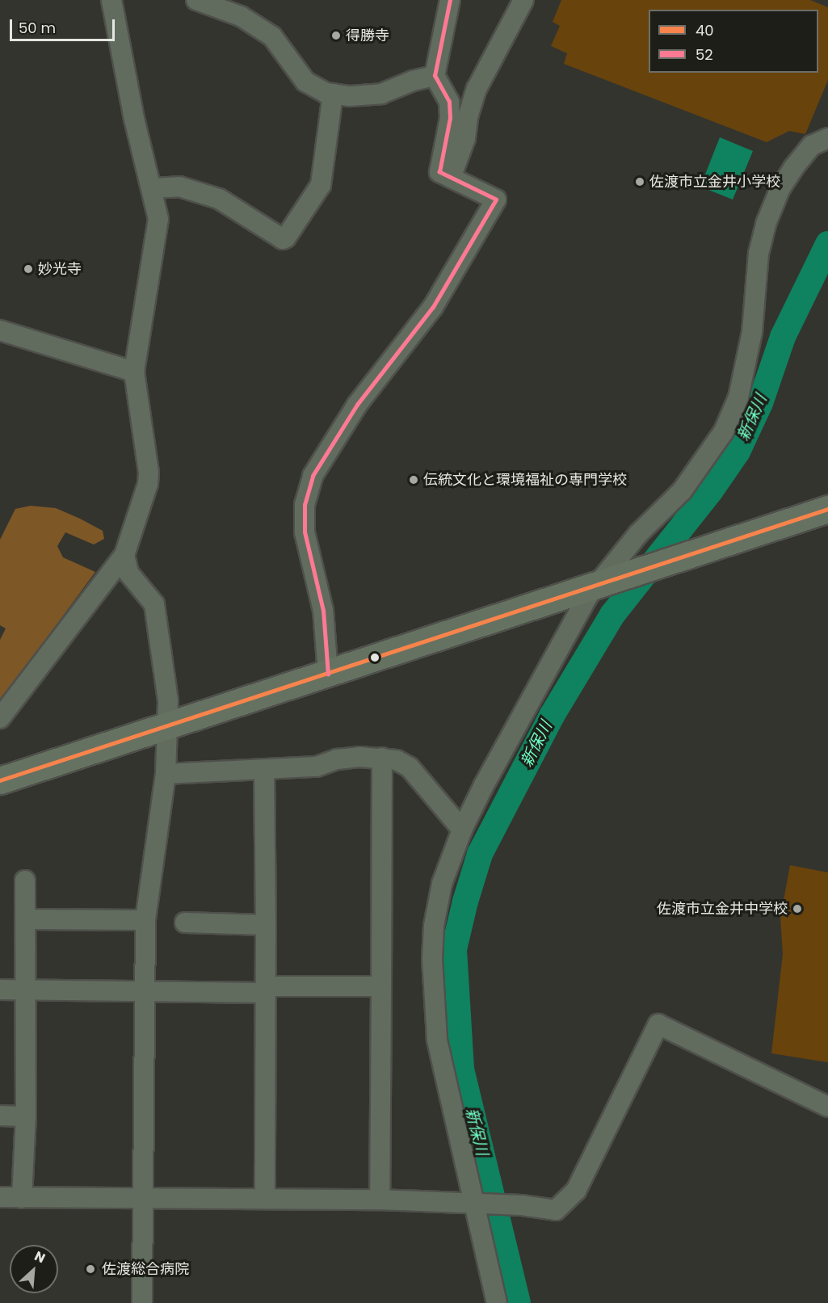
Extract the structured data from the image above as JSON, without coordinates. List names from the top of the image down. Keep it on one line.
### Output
{"water":["新保川"],"places":["得勝寺","佐渡市立金井小学校","妙光寺","伝統文化と環境福祉の専門学校","佐渡市立金井中学校","佐渡総合病院"],"lines":["transit line 52","transit line 40"],"legend":["40","52"],"scale_bar":"50 m","north":"top right"}
